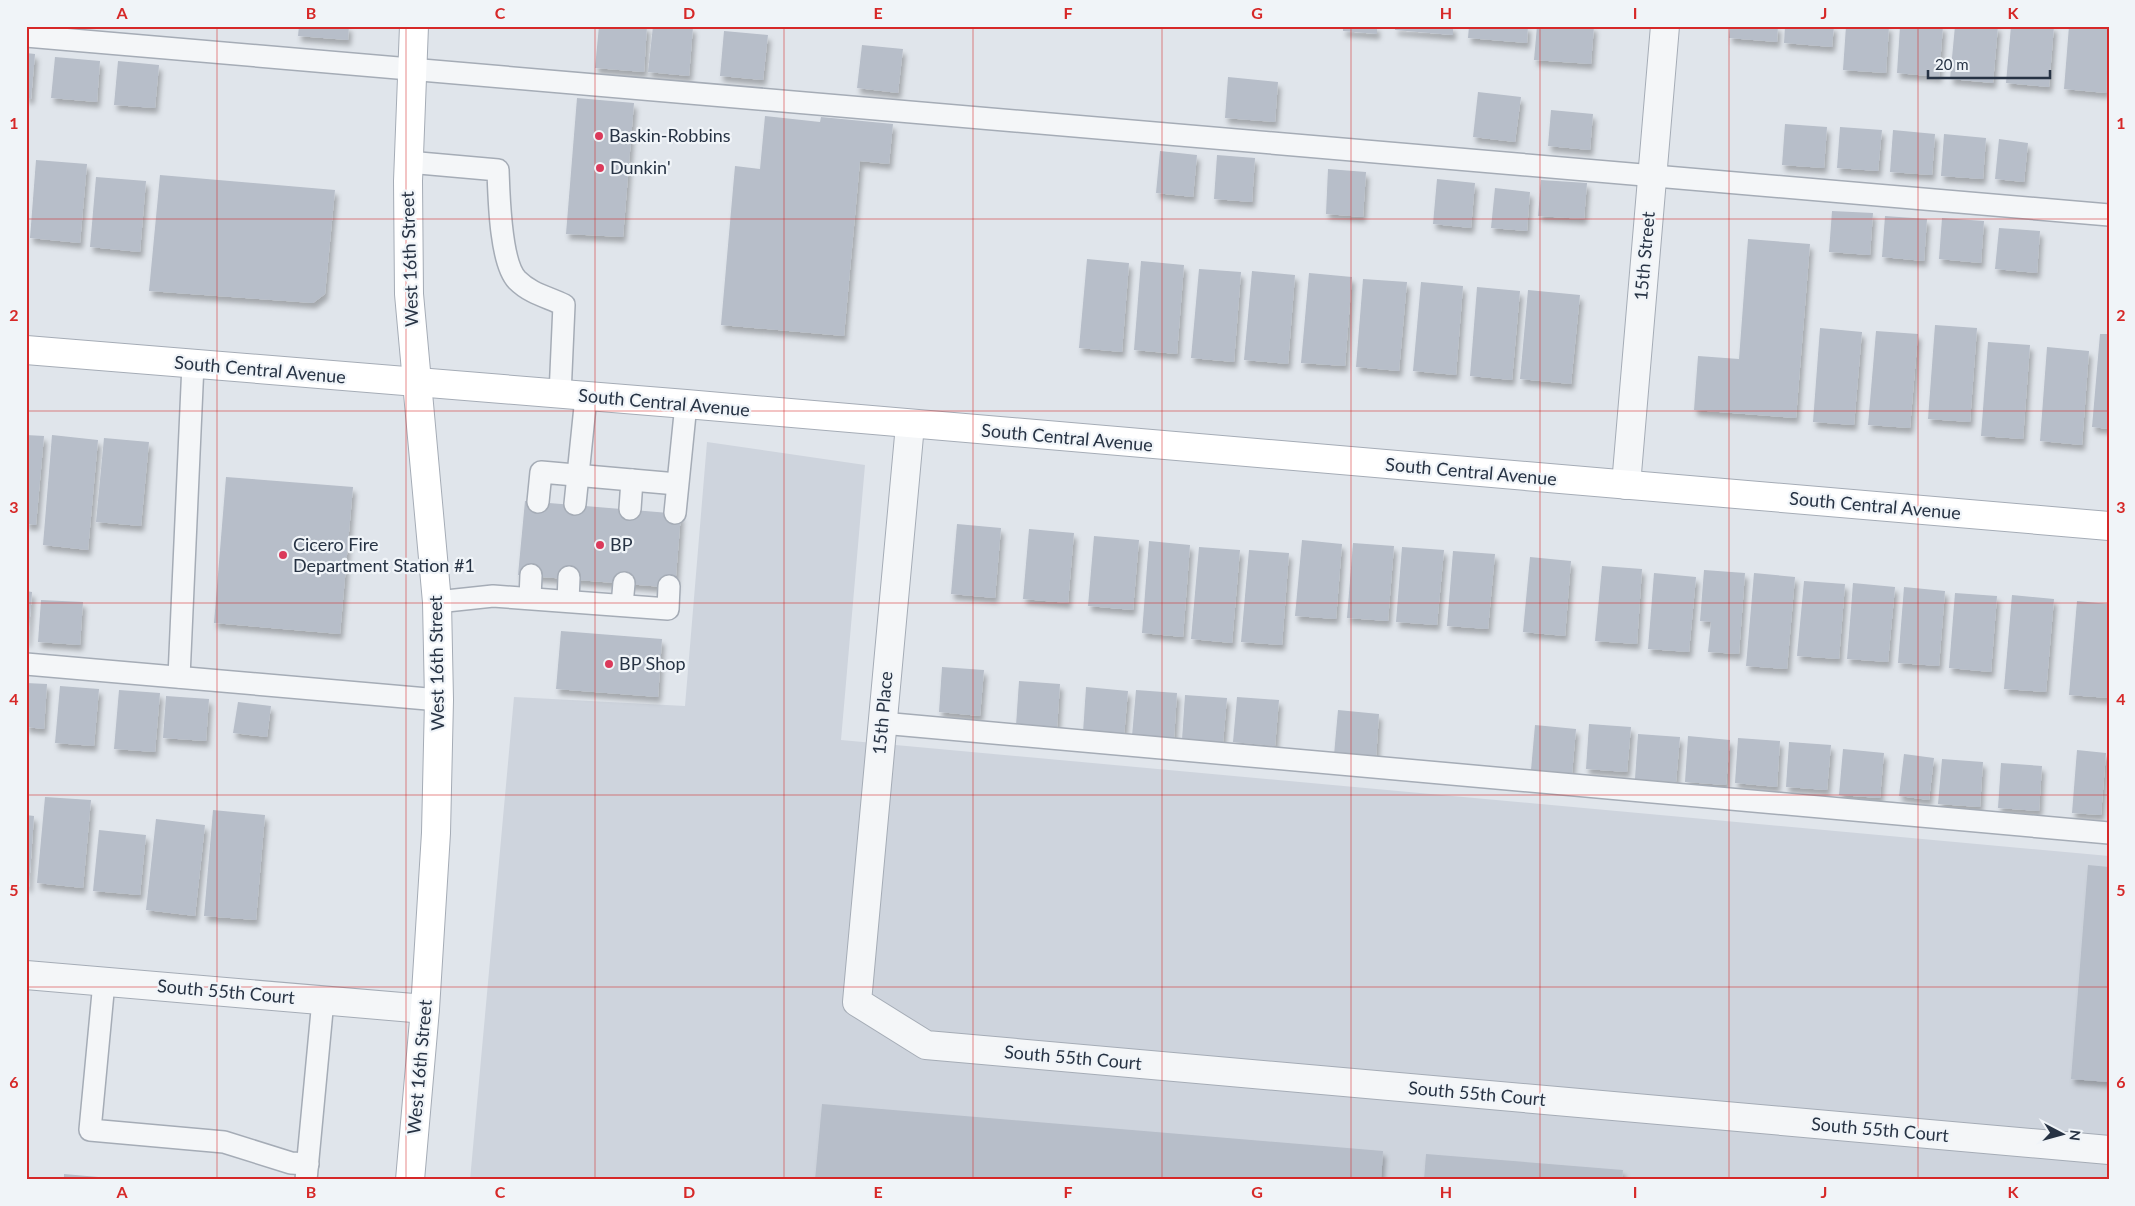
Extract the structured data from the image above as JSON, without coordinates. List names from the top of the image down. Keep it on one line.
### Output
{"streets":{"main road":["West 16th Street","South Central Avenue"],"street":["15th Street","15th Place","South 55th Court"]},"crossings":[["15th Street","South Central Avenue"],["West 16th Street","South Central Avenue"],["West 16th Street","South 55th Court"],["South Central Avenue","15th Place"],["15th Place","South 55th Court"]],"places":["Baskin-Robbins","Dunkin'","BP","Cicero Fire Department Station #1","BP Shop"],"scale_bar":"20 m","north":"right","grid":{"columns":["A","B","C","D","E","F","G","H","I","J","K"],"rows":["1","2","3","4","5","6"]}}
